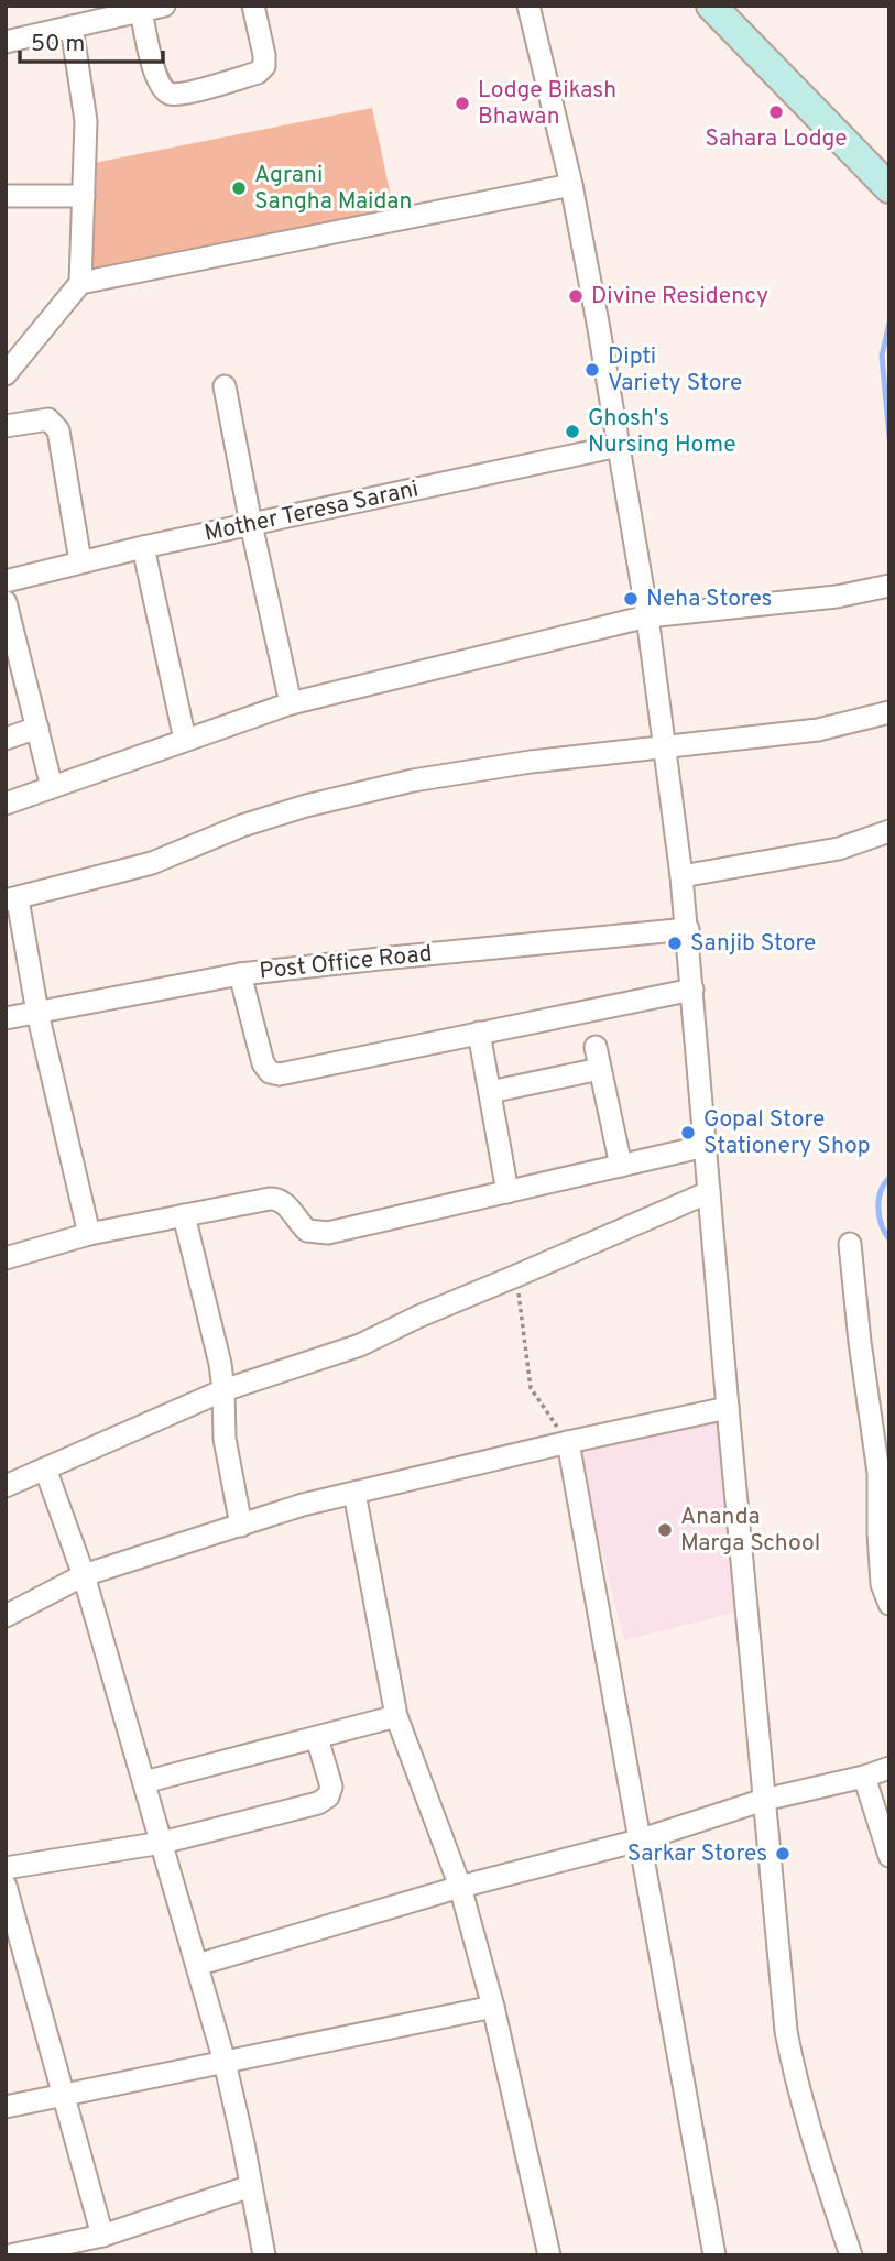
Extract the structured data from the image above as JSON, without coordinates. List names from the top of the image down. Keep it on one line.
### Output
{"streets":{"street":["Mother Teresa Sarani","Post Office Road"]},"places":["Lodge Bikash Bhawan","Sahara Lodge","Agrani Sangha Maidan","Divine Residency","Dipti Variety Store","Ghosh's Nursing Home","Neha Stores","Sanjib Store","Gopal Store Stationery Shop","Ananda Marga School","Sarkar Stores"],"scale_bar":"50 m"}
